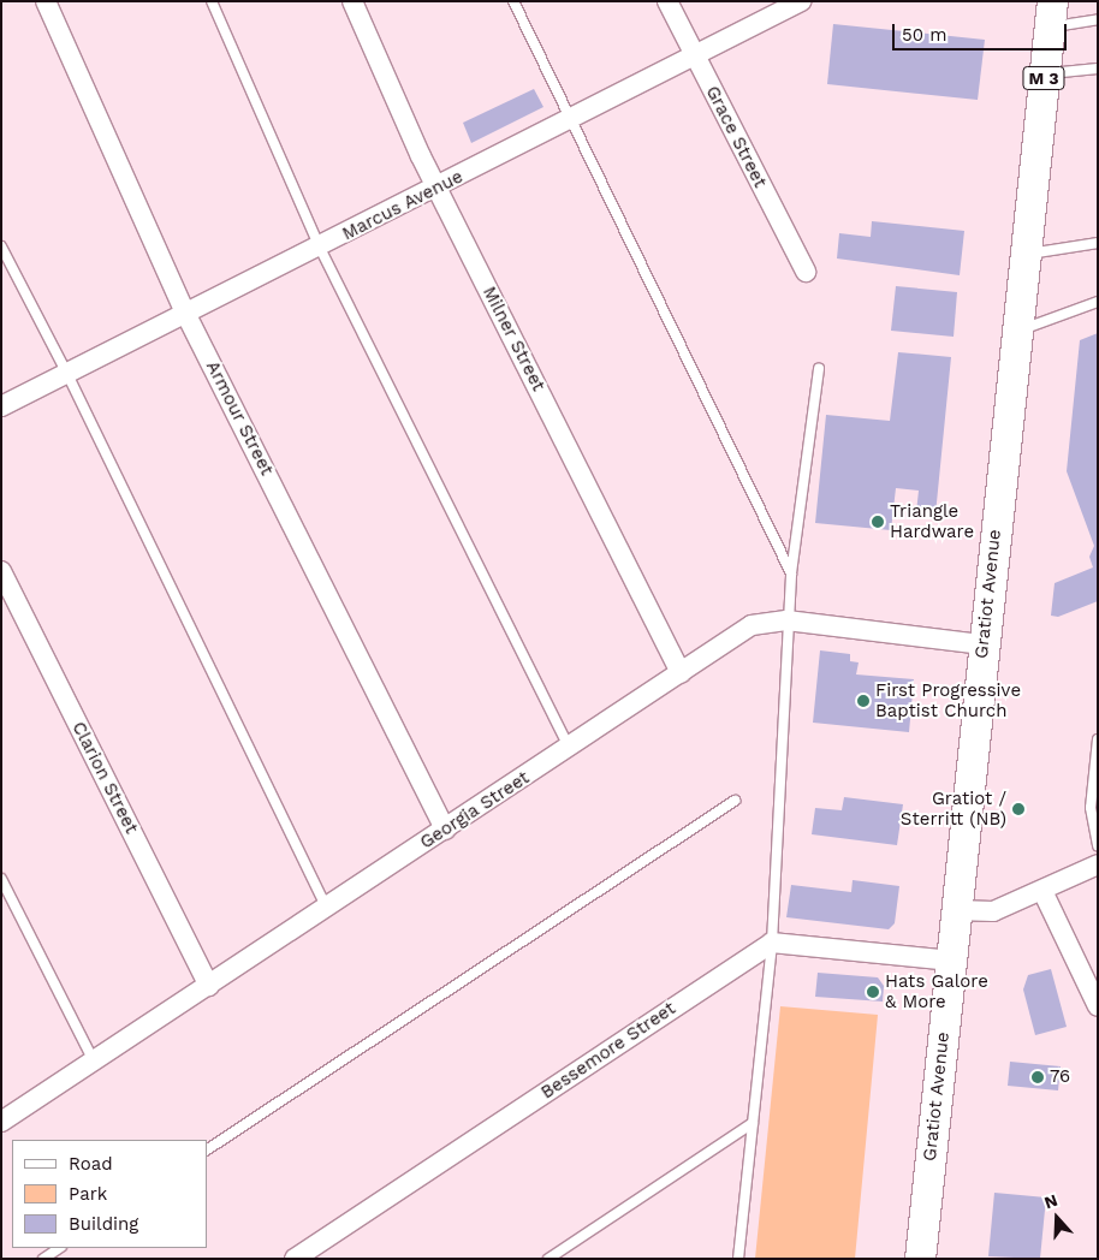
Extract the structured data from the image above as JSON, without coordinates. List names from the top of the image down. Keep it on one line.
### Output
{"streets":{"main road":["M 3","Gratiot Avenue"],"street":["Grace Street","Marcus Avenue","Milner Street","Armour Street","Clarion Street","Georgia Street","Bessemore Street"]},"crossings":[["Grace Street","Marcus Avenue"],["Marcus Avenue","Milner Street"],["Marcus Avenue","Armour Street"],["Milner Street","Georgia Street"],["Armour Street","Georgia Street"],["Gratiot Avenue","Georgia Street"],["Clarion Street","Georgia Street"]],"places":["Triangle Hardware","First Progressive Baptist Church","Gratiot / Sterritt (NB)","Hats Galore & More","76"],"legend":["Road","Park","Building"],"scale_bar":"50 m","north":"top"}
